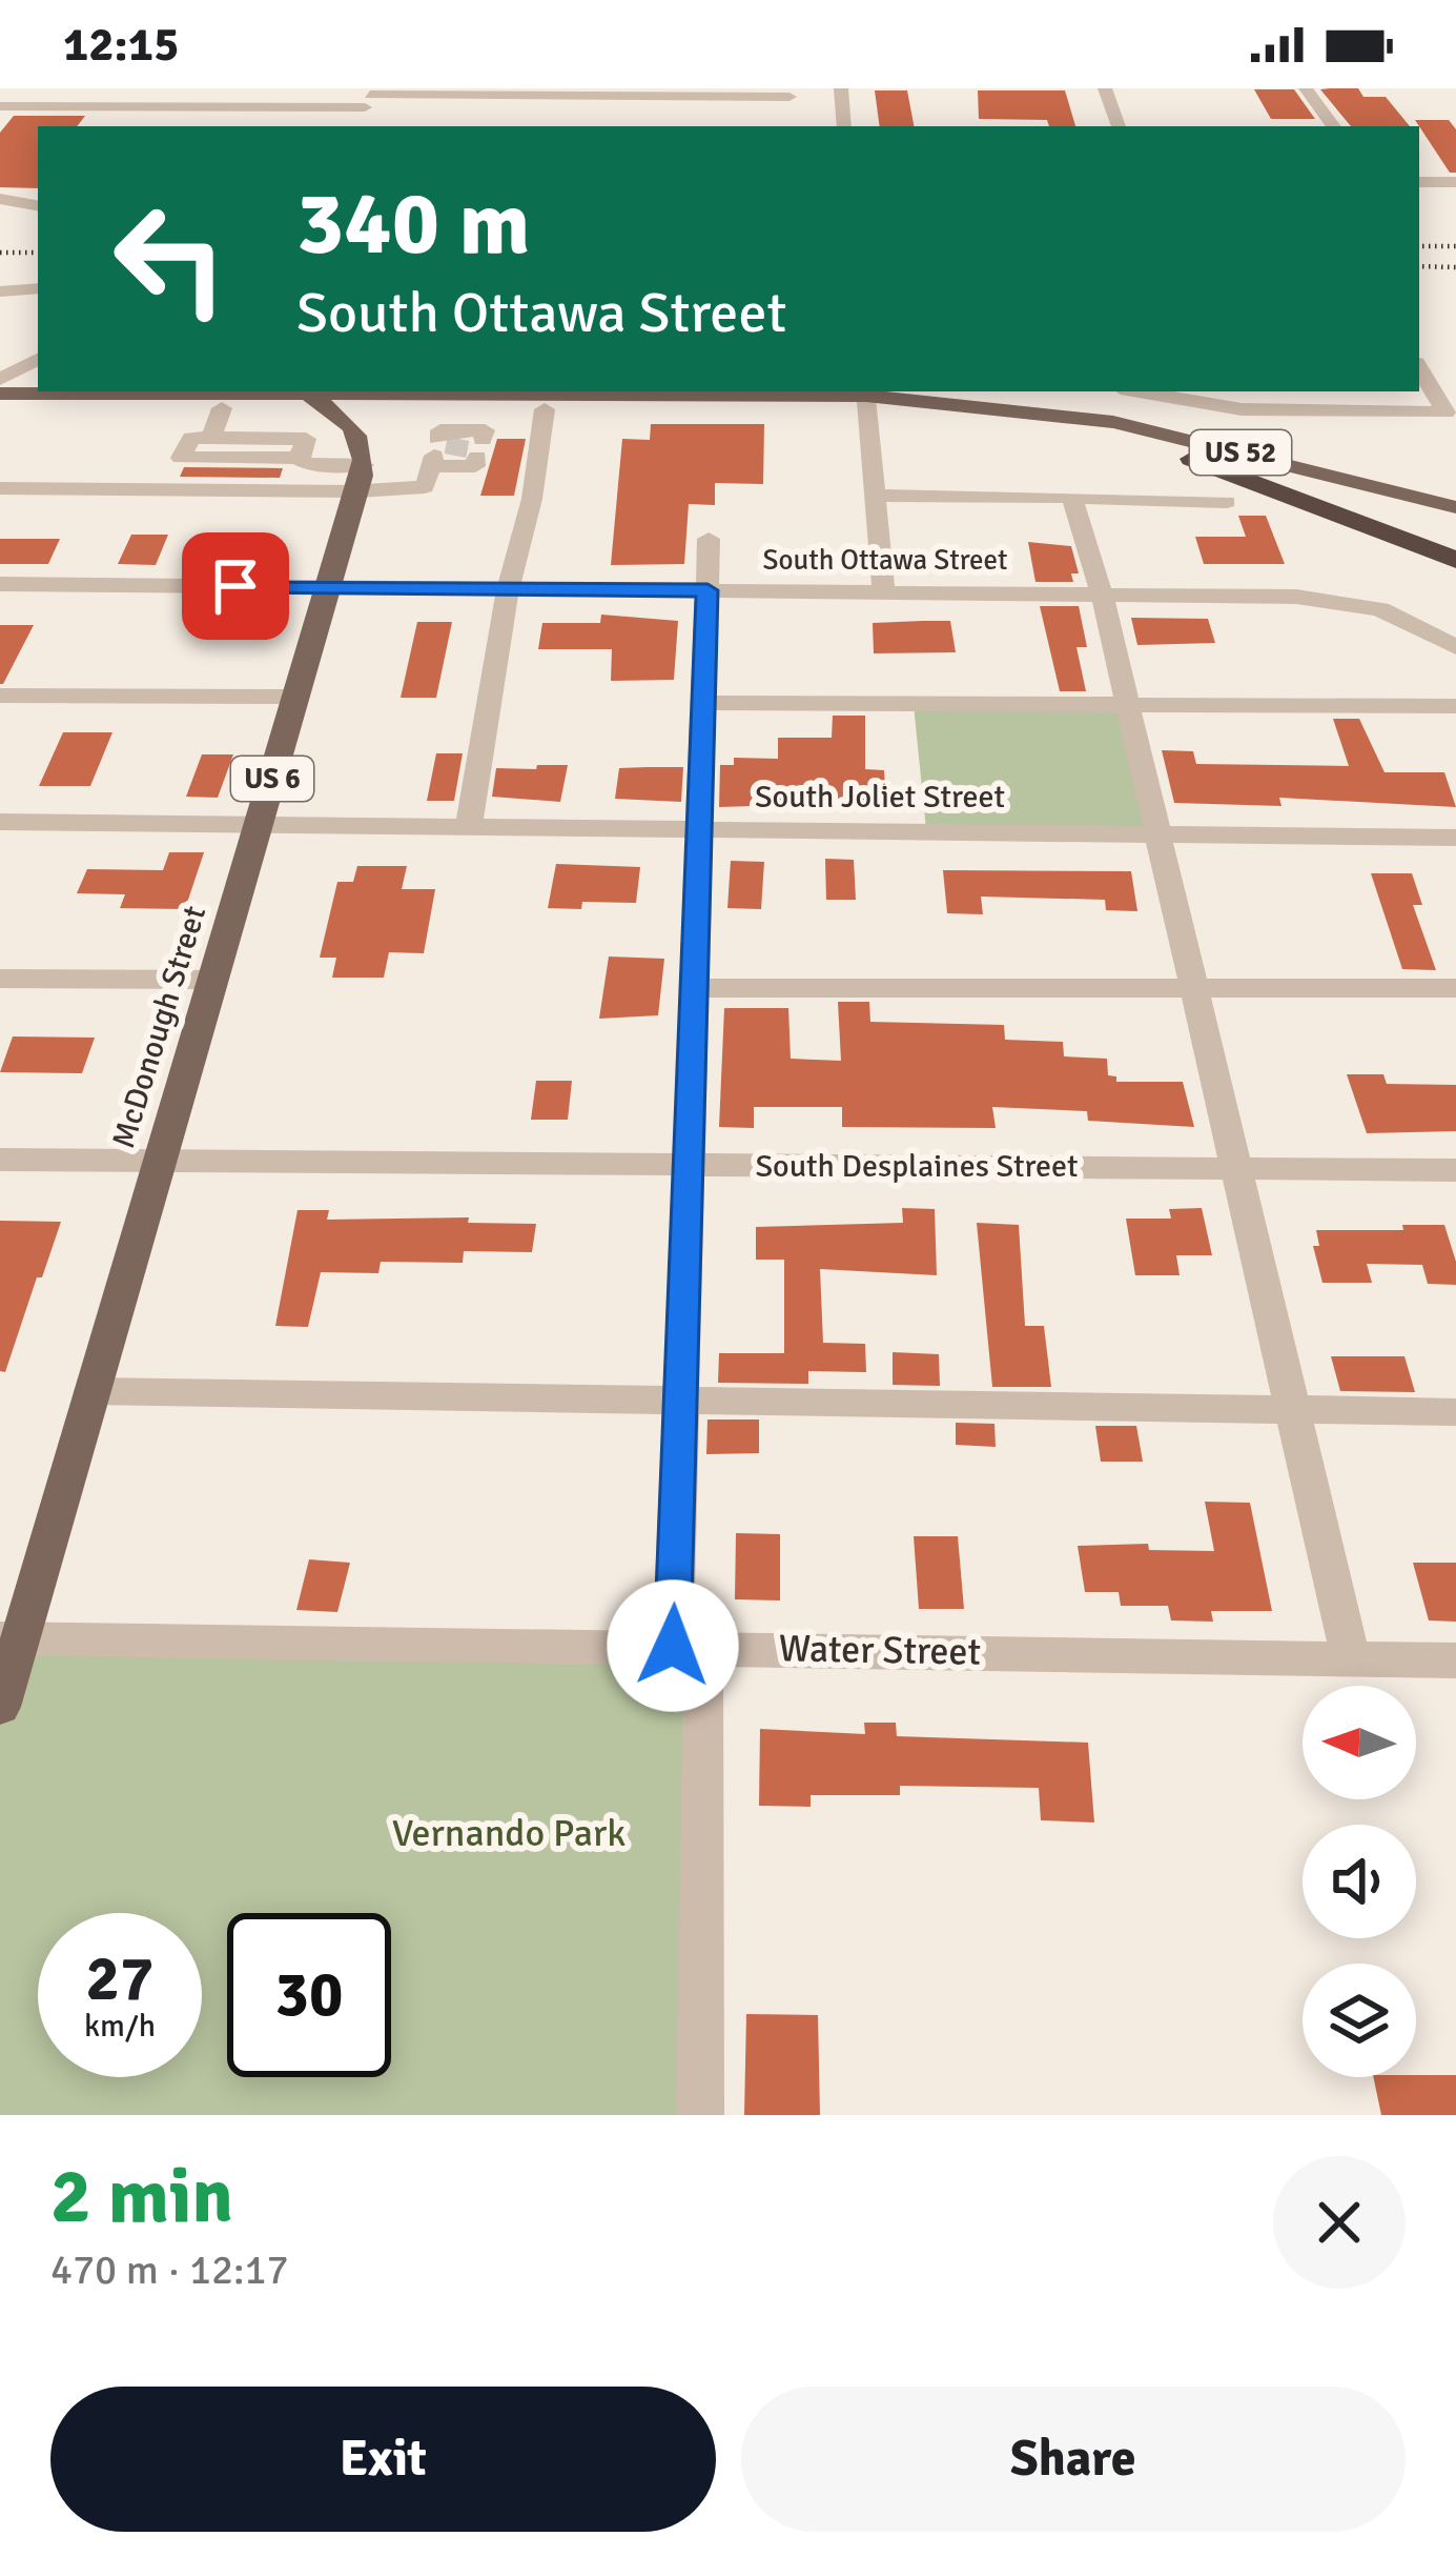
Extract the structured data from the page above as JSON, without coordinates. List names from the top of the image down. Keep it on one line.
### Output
{"streets":{"main road":["US 52","US 6","McDonough Street"],"street":["South Ottawa Street","South Joliet Street","South Desplaines Street","Water Street"]},"crossings":[["South Ottawa Street","McDonough Street"],["South Joliet Street","McDonough Street"],["McDonough Street","South Desplaines Street"],["McDonough Street","Water Street"]],"parks":["Vernando Park"],"north":"left","page":{"status":"12:15","turn":["340 m","South Ottawa Street"],"speed":"27 km/h","limit":"30","heading":["2 min","470 m · 12:17"],"buttons":["Exit","Share"]}}
